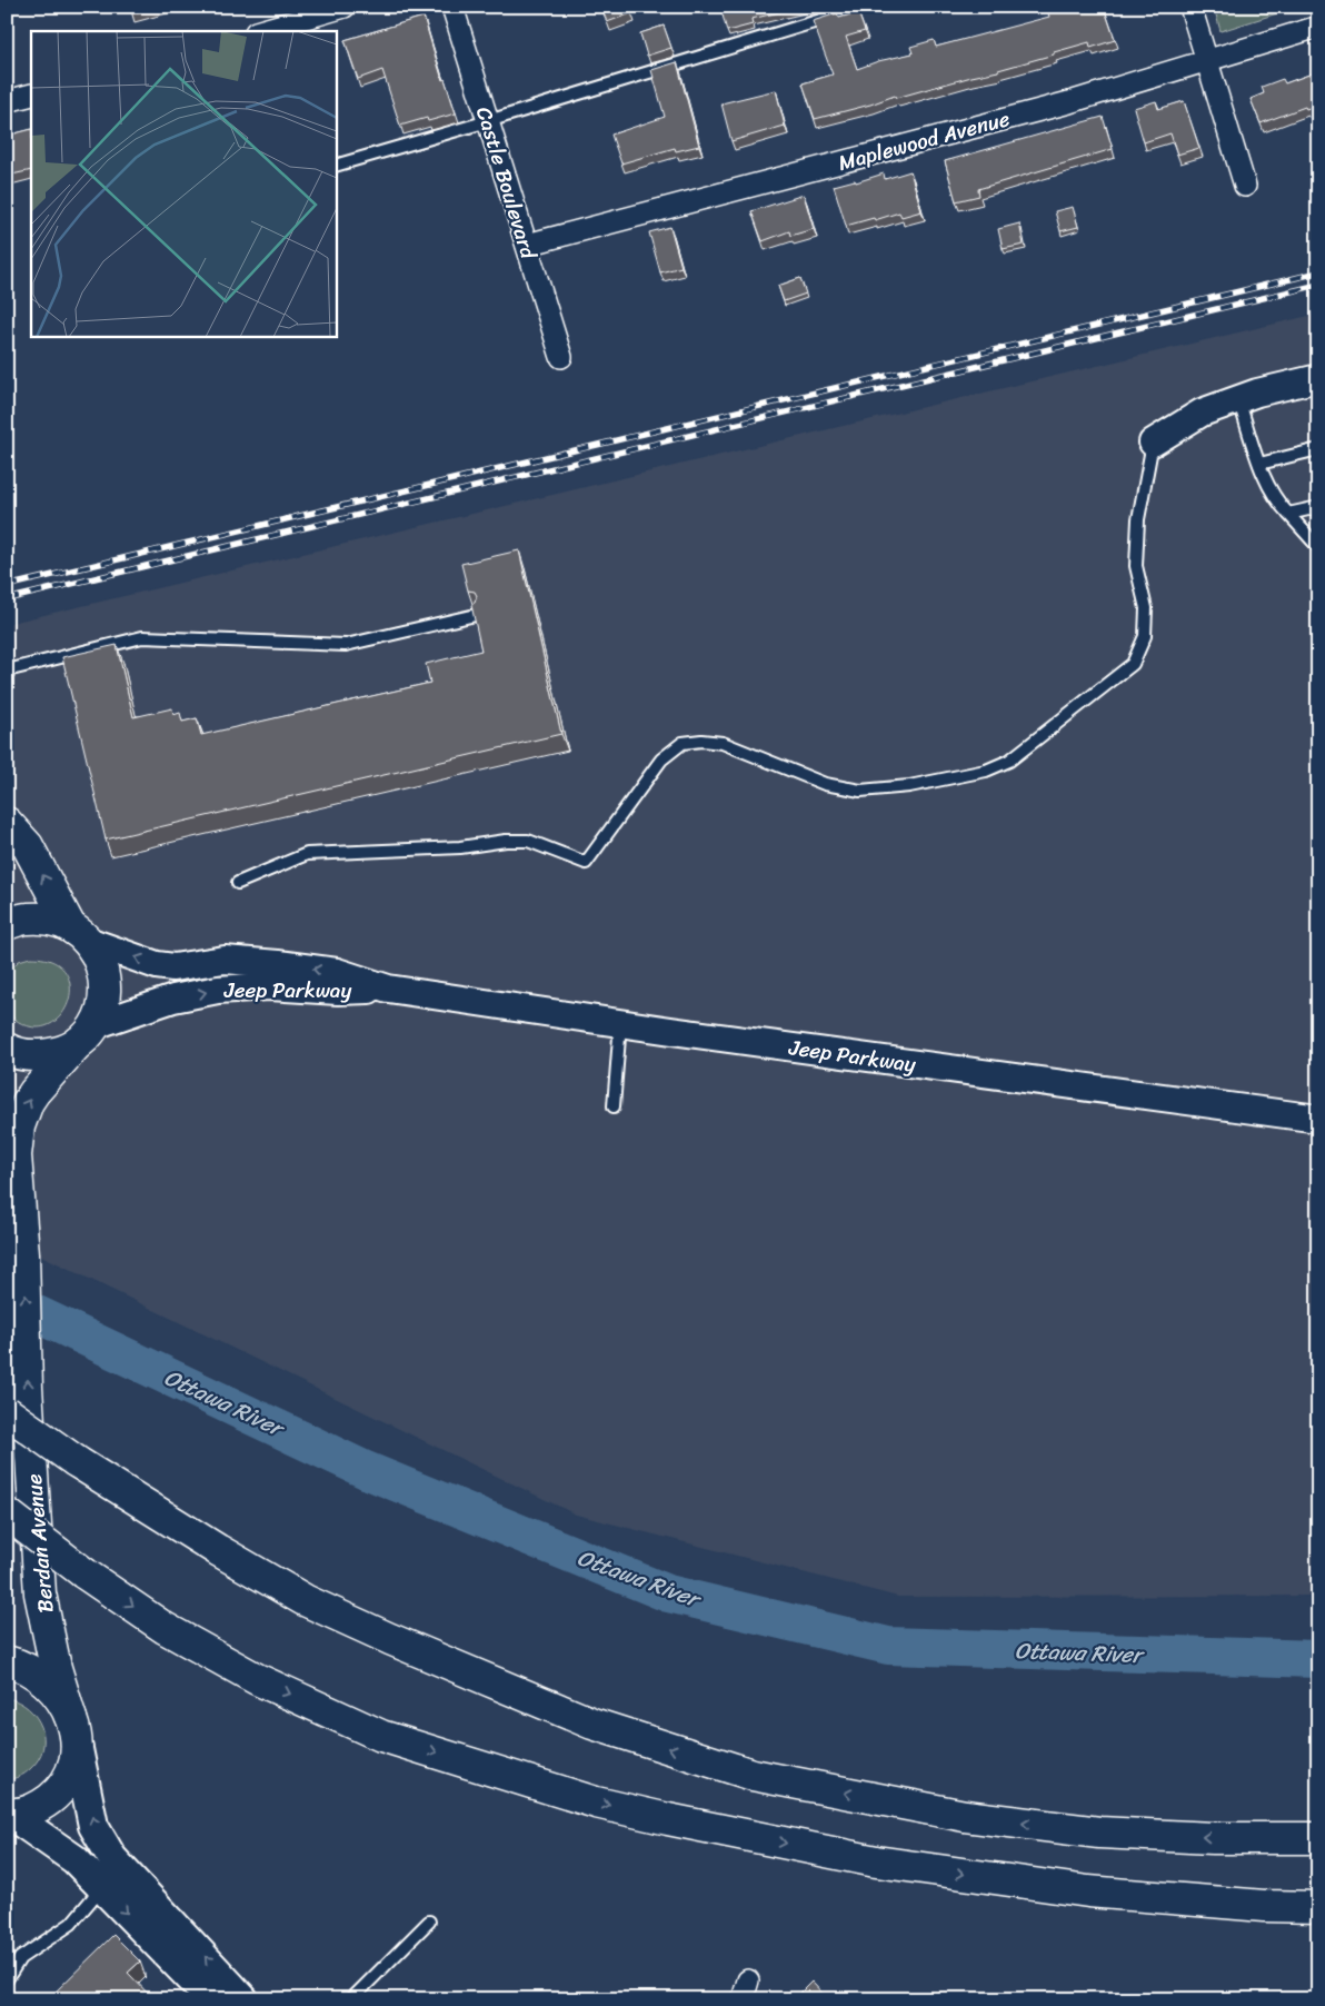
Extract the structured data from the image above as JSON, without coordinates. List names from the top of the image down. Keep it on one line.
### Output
{"streets":{"main road":["Berdan Avenue"],"street":["Maplewood Avenue","Castle Boulevard","Jeep Parkway"]},"crossings":[["Maplewood Avenue","Castle Boulevard"],["Jeep Parkway","Berdan Avenue"]],"one_way":["Berdan Avenue"],"water":["Ottawa River"]}
